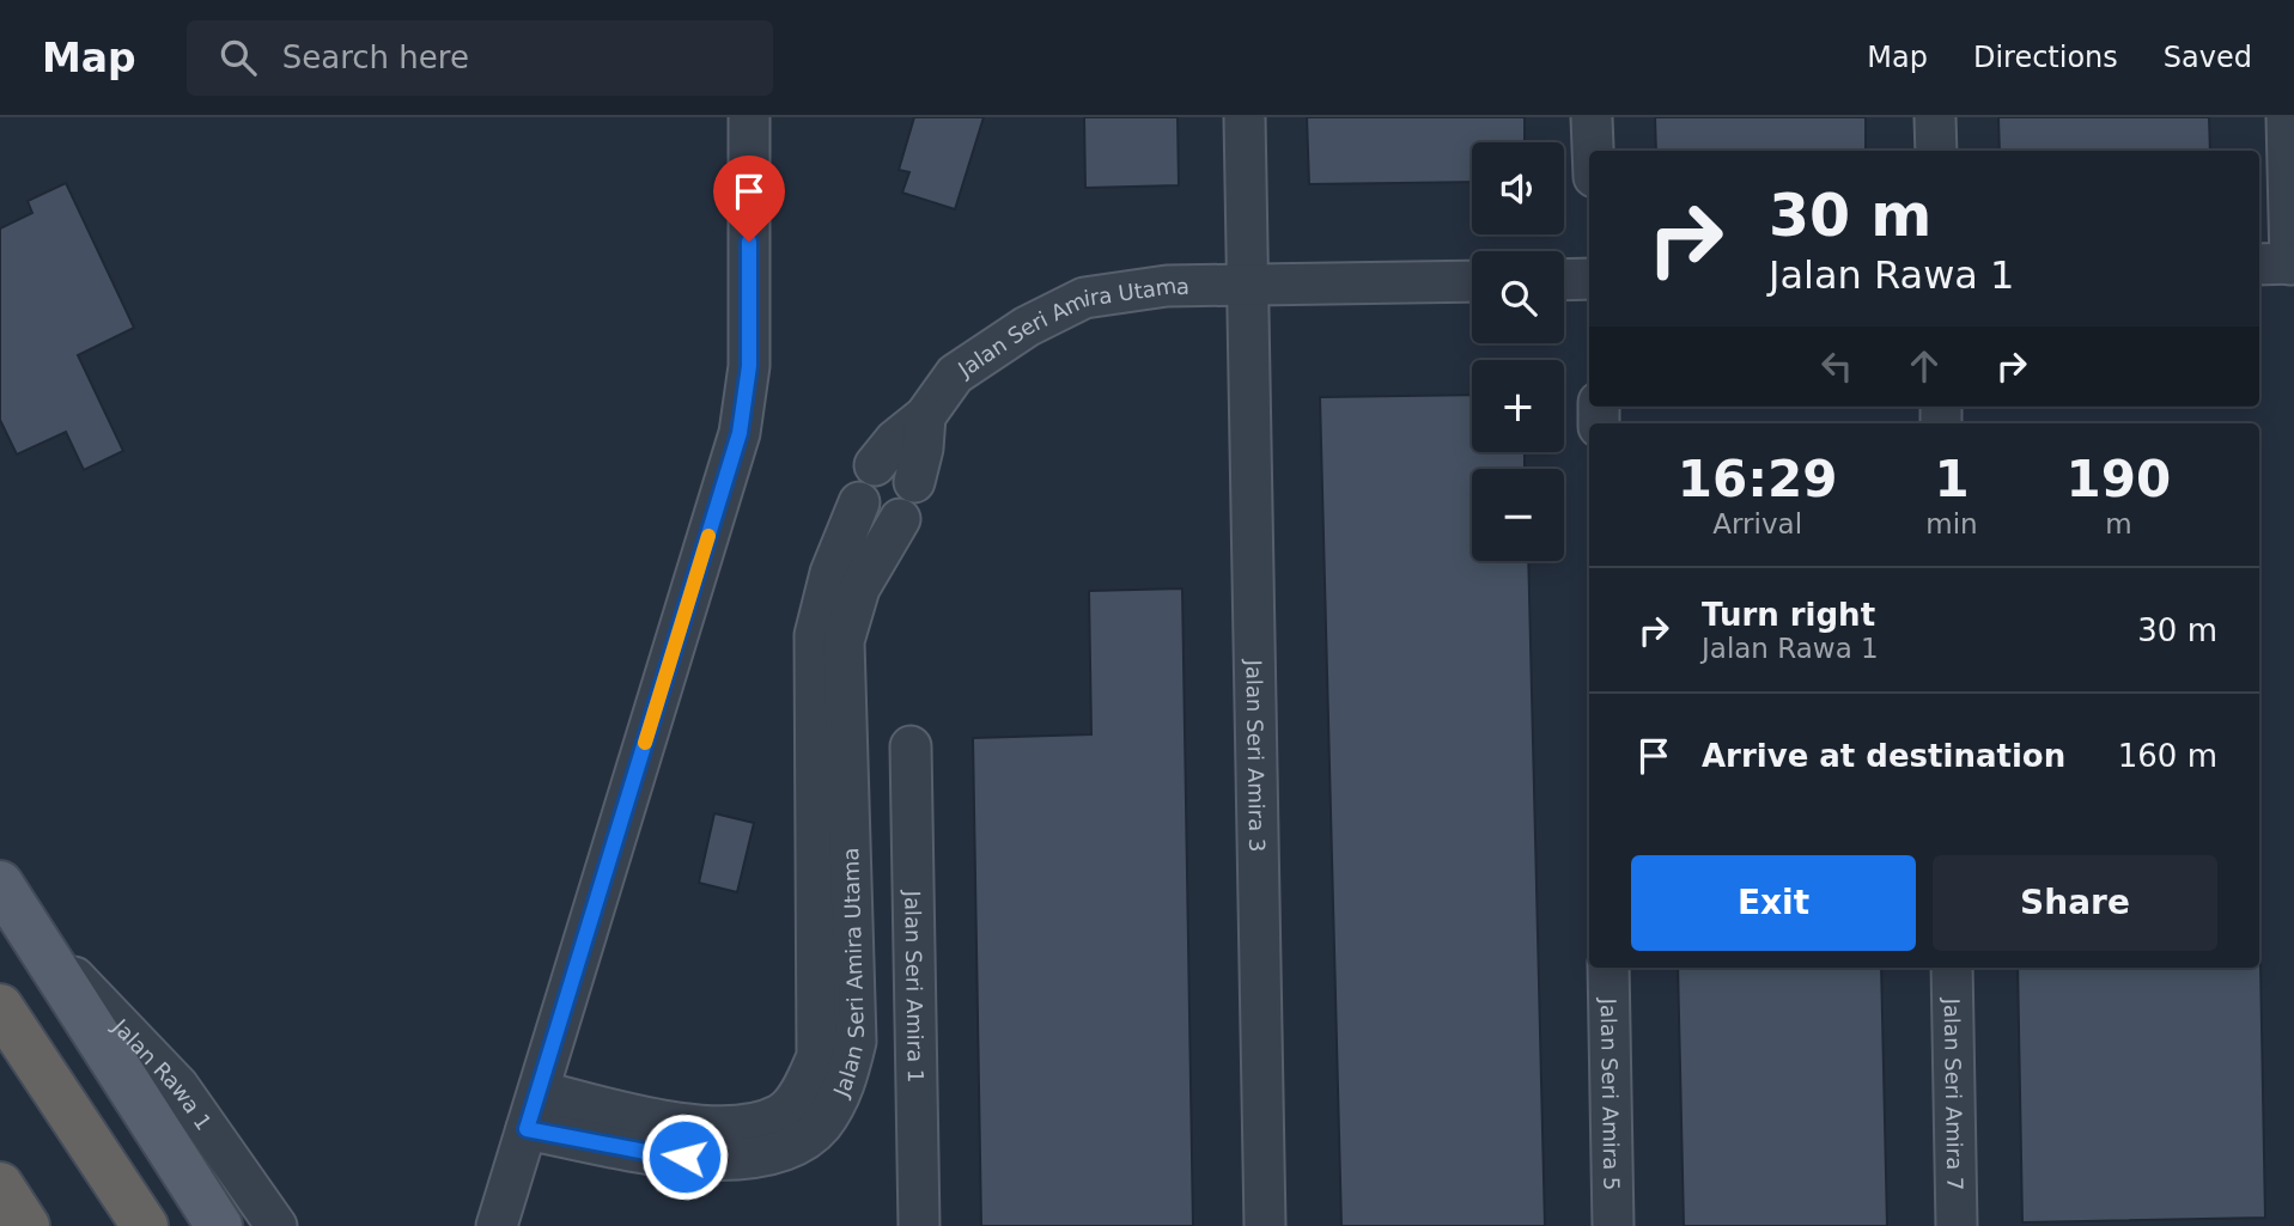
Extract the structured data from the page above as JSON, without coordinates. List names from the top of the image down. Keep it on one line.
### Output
{"streets":{"street":["Jalan Seri Amira Utama","Jalan Seri Amira 3","Jalan Seri Amira 1","Jalan Rawa 1","Jalan Seri Amira 5","Jalan Seri Amira 7"]},"crossings":[["Jalan Seri Amira Utama","Jalan Seri Amira 3"]],"page":{"header":"Map","search":"Search here","nav":["Map","Directions","Saved"],"map_buttons":["+","−"],"turn":["30 m","Jalan Rawa 1"],"eta":["16:29","Arrival","1","min","190","m"],"list":[{"name":"Turn right","note":"Jalan Rawa 1","value":"30 m"},{"name":"Arrive at destination","value":"160 m"}],"buttons":["Exit","Share"]}}
